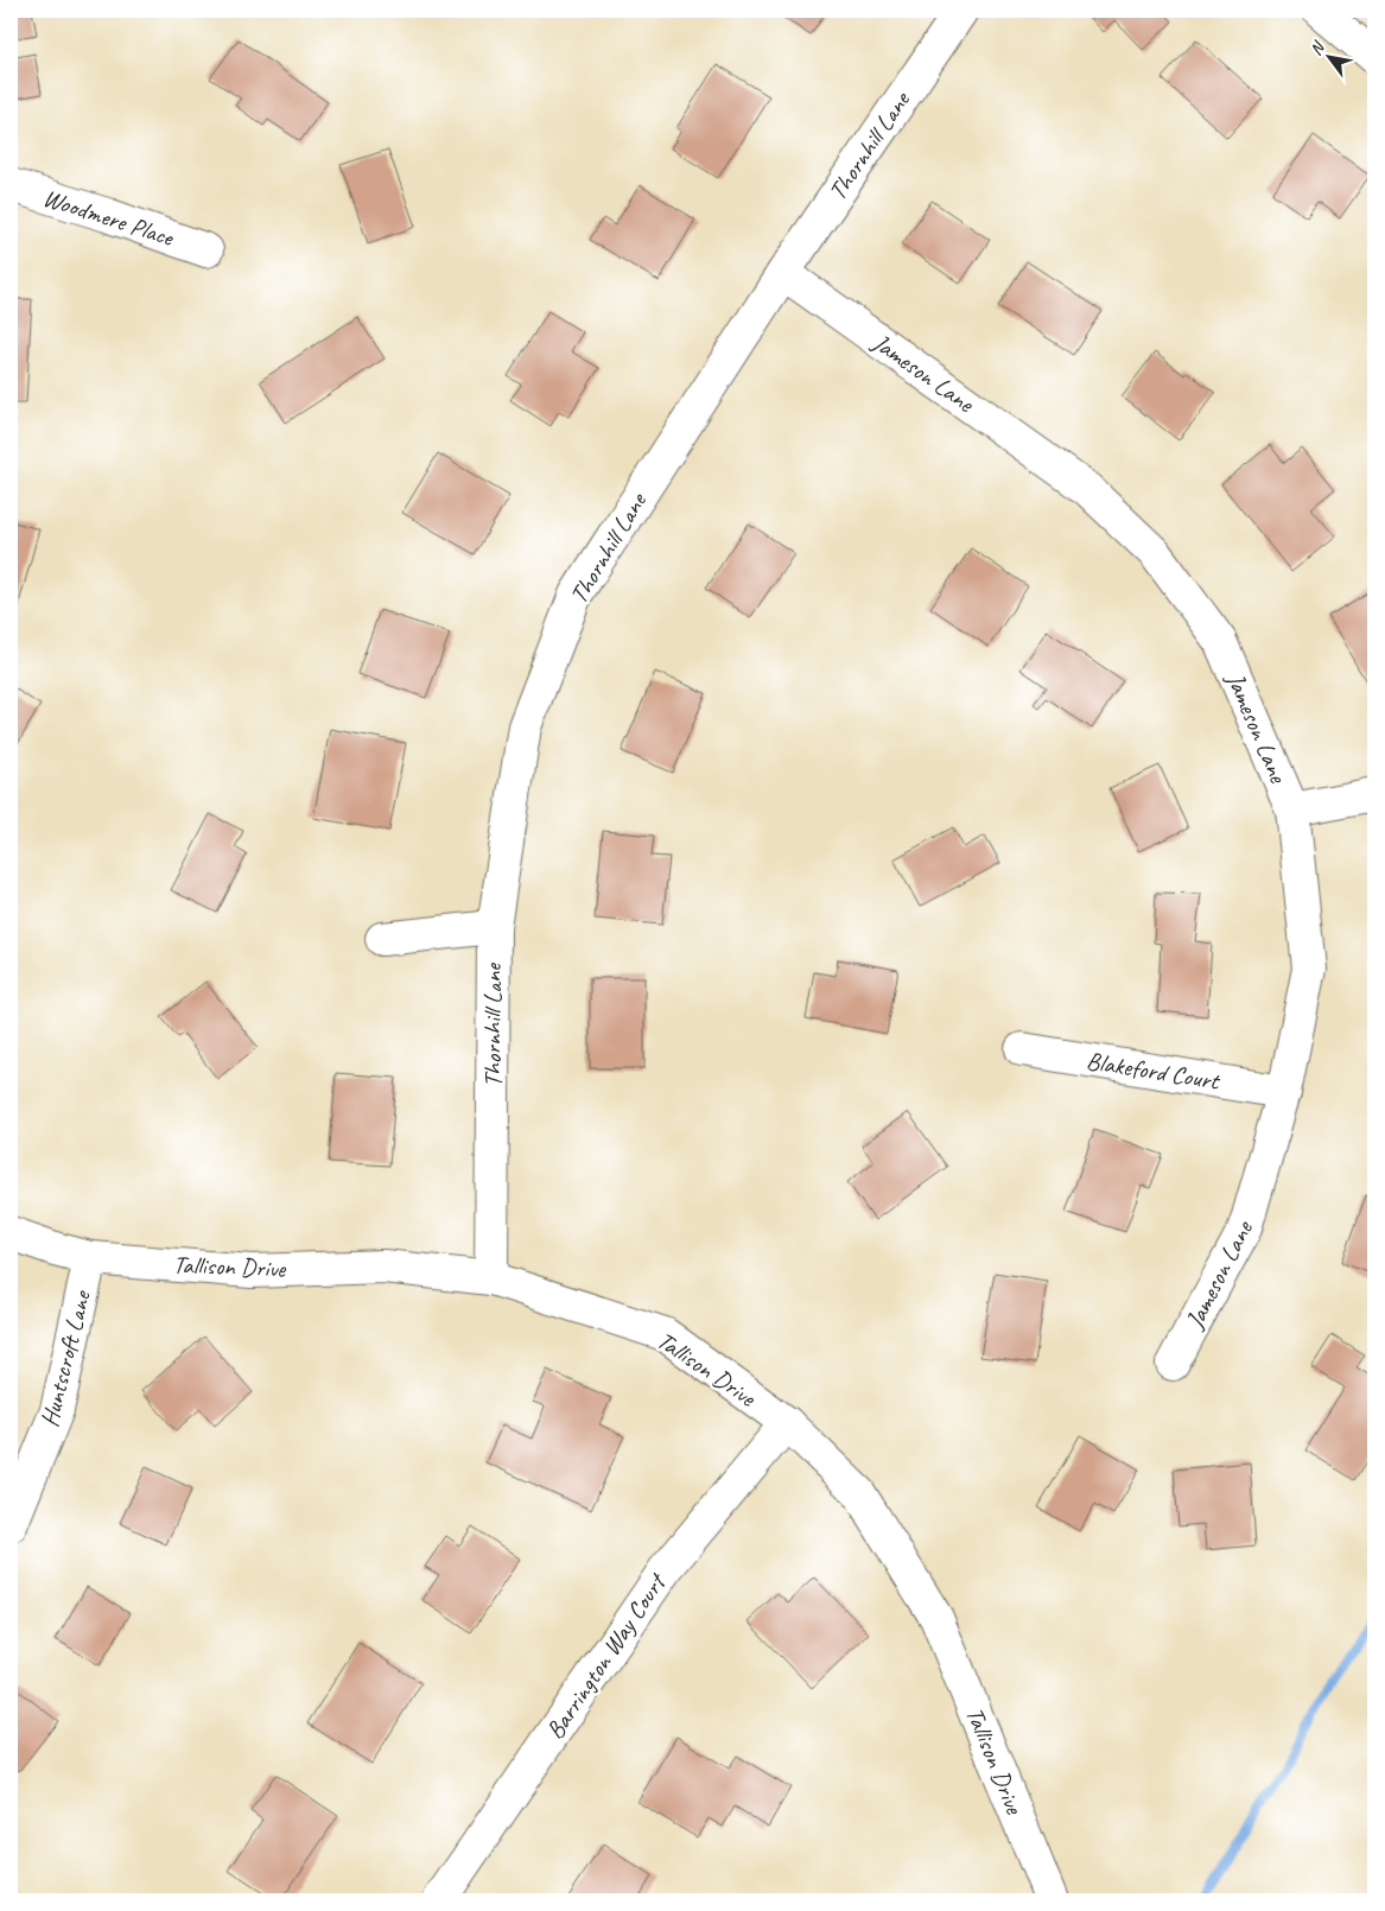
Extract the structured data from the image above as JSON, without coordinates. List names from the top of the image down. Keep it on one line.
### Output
{"streets":{"street":["Thornhill Lane","Woodmere Place","Jameson Lane","Blakeford Court","Tallison Drive","Huntscroft Lane","Barrington Way Court"]},"crossings":[["Thornhill Lane","Jameson Lane"],["Thornhill Lane","Tallison Drive"],["Jameson Lane","Blakeford Court"],["Tallison Drive","Huntscroft Lane"],["Tallison Drive","Barrington Way Court"]],"north":"top left"}
